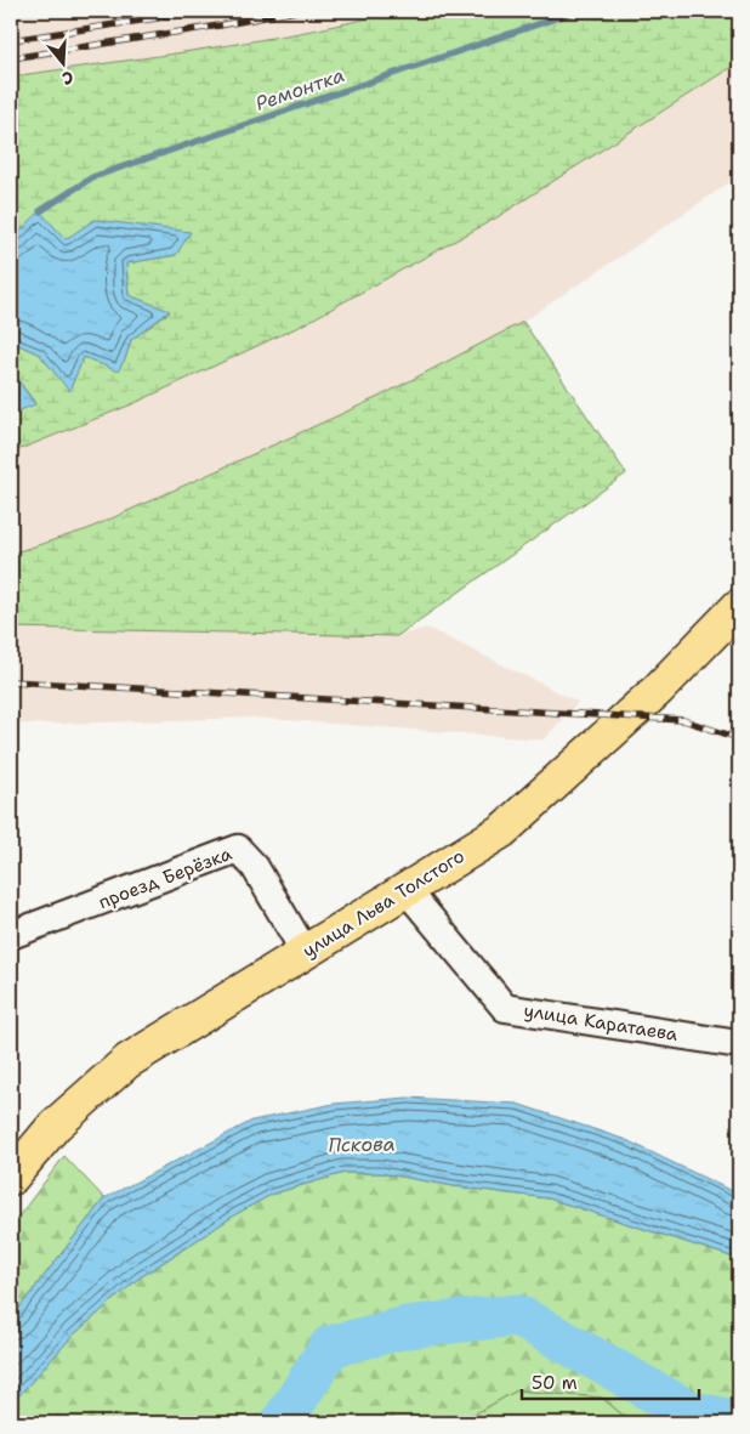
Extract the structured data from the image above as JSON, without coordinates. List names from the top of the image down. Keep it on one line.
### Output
{"streets":{"main road":["улица Льва Толстого"],"street":["проезд Берёзка","улица Каратаева"]},"crossings":[["проезд Берёзка","улица Льва Толстого"],["улица Льва Толстого","улица Каратаева"]],"water":["Ремонтка","Пскова"],"scale_bar":"50 m","north":"bottom"}
